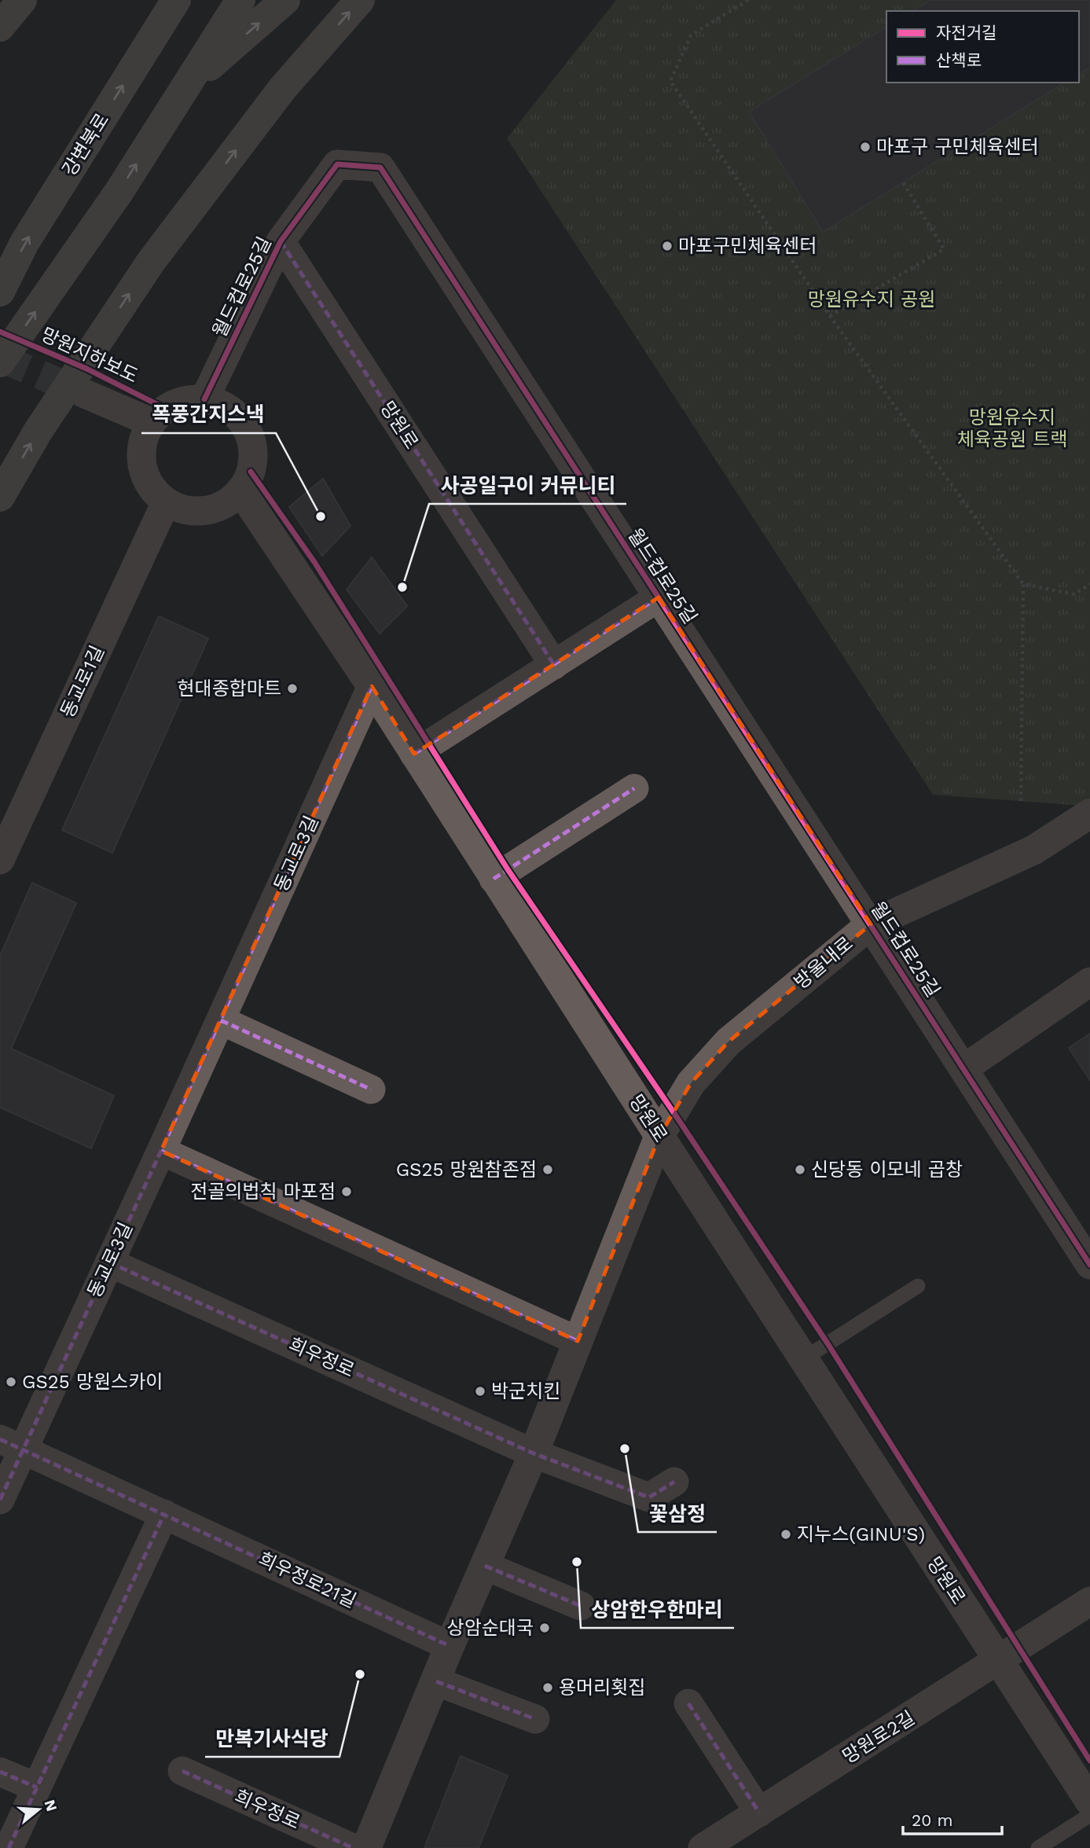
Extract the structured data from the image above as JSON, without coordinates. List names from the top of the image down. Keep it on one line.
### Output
{"streets":{"highway":["강변북로"],"street":["월드컵로25길","망원로","동교로1길","동교로3길","방울내로","희우정로","희우정로21길","망원로2길"],"cycle path":["망원지하보도"]},"crossings":[["월드컵로25길","망원로"],["월드컵로25길","동교로1길"],["월드컵로25길","방울내로"],["망원로","동교로1길"],["망원로","동교로3길"],["망원로","방울내로"],["망원로","망원로2길"],["동교로3길","희우정로"],["동교로3길","희우정로21길"]],"parks":["망원유수지 공원","망원유수지 체육공원 트랙"],"places":["마포구 구민체육센터","마포구민체육센터","폭풍간지스낵","사공일구이 커뮤니티","현대종합마트","GS25 망원참존점","신당동 이모네 곱창","전골의법칙 마포점","GS25 망원스카이","박군치킨","꽃삼정","지누스(GINU'S)","상암한우한마리","상암순대국","만복기사식당","용머리횟집"],"legend":["자전거길","산책로"],"scale_bar":"20 m","north":"right"}
